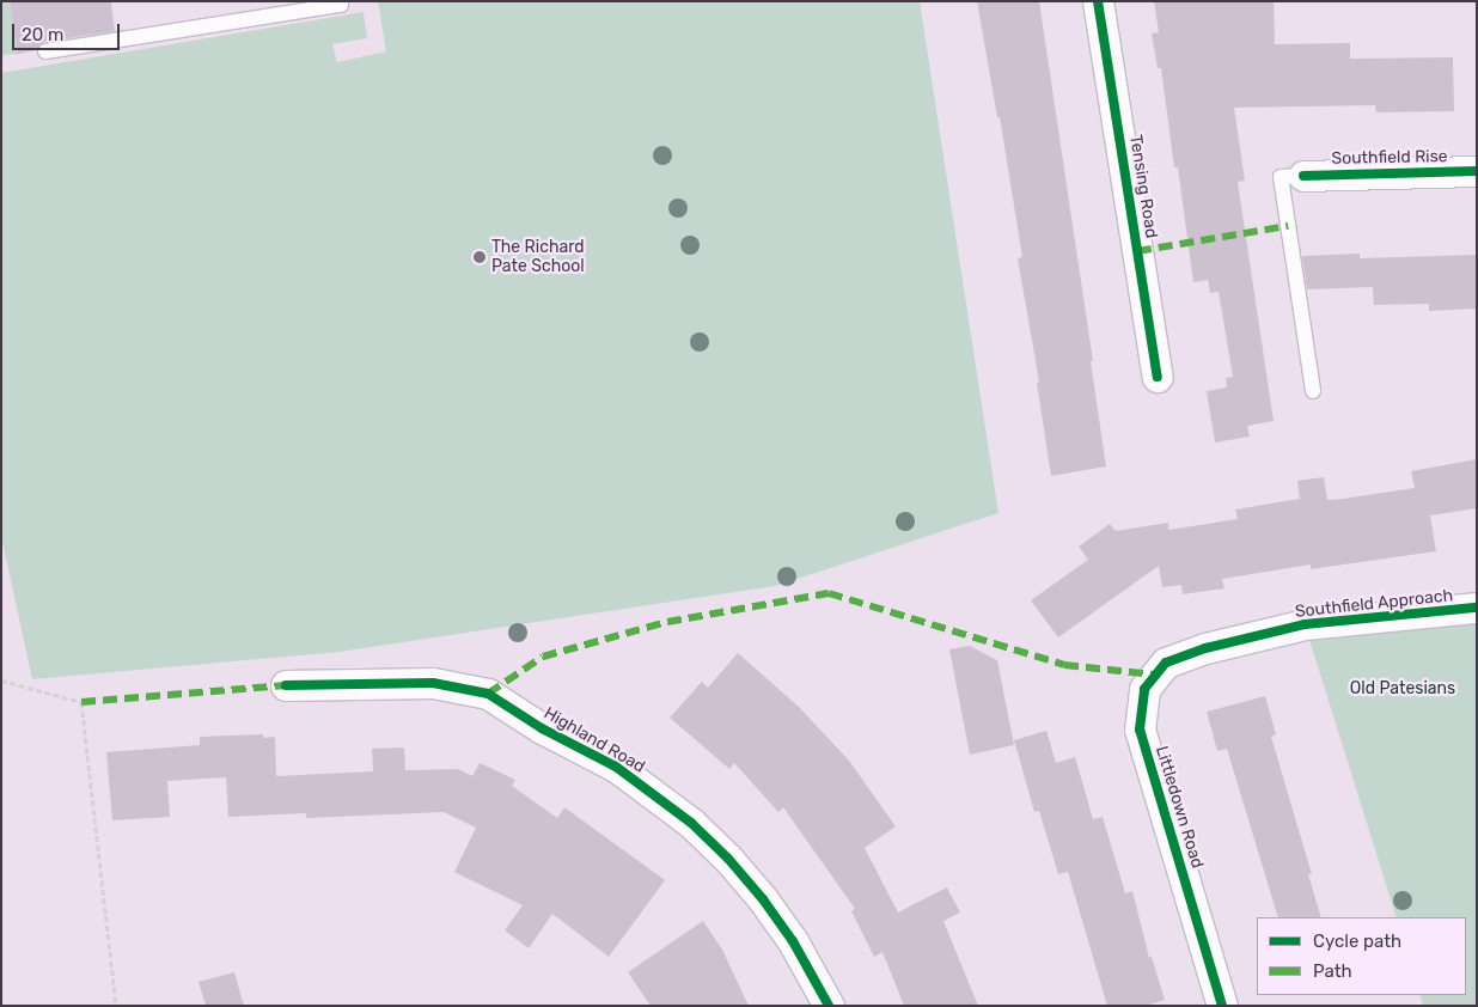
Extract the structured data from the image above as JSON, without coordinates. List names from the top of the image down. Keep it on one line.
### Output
{"streets":{"street":["Southfield Rise","Tensing Road","Southfield Approach","Highland Road","Littledown Road"]},"crossings":[["Southfield Approach","Littledown Road"]],"parks":["Old Patesians"],"places":["The Richard Pate School"],"legend":["Cycle path","Path"],"scale_bar":"20 m"}
